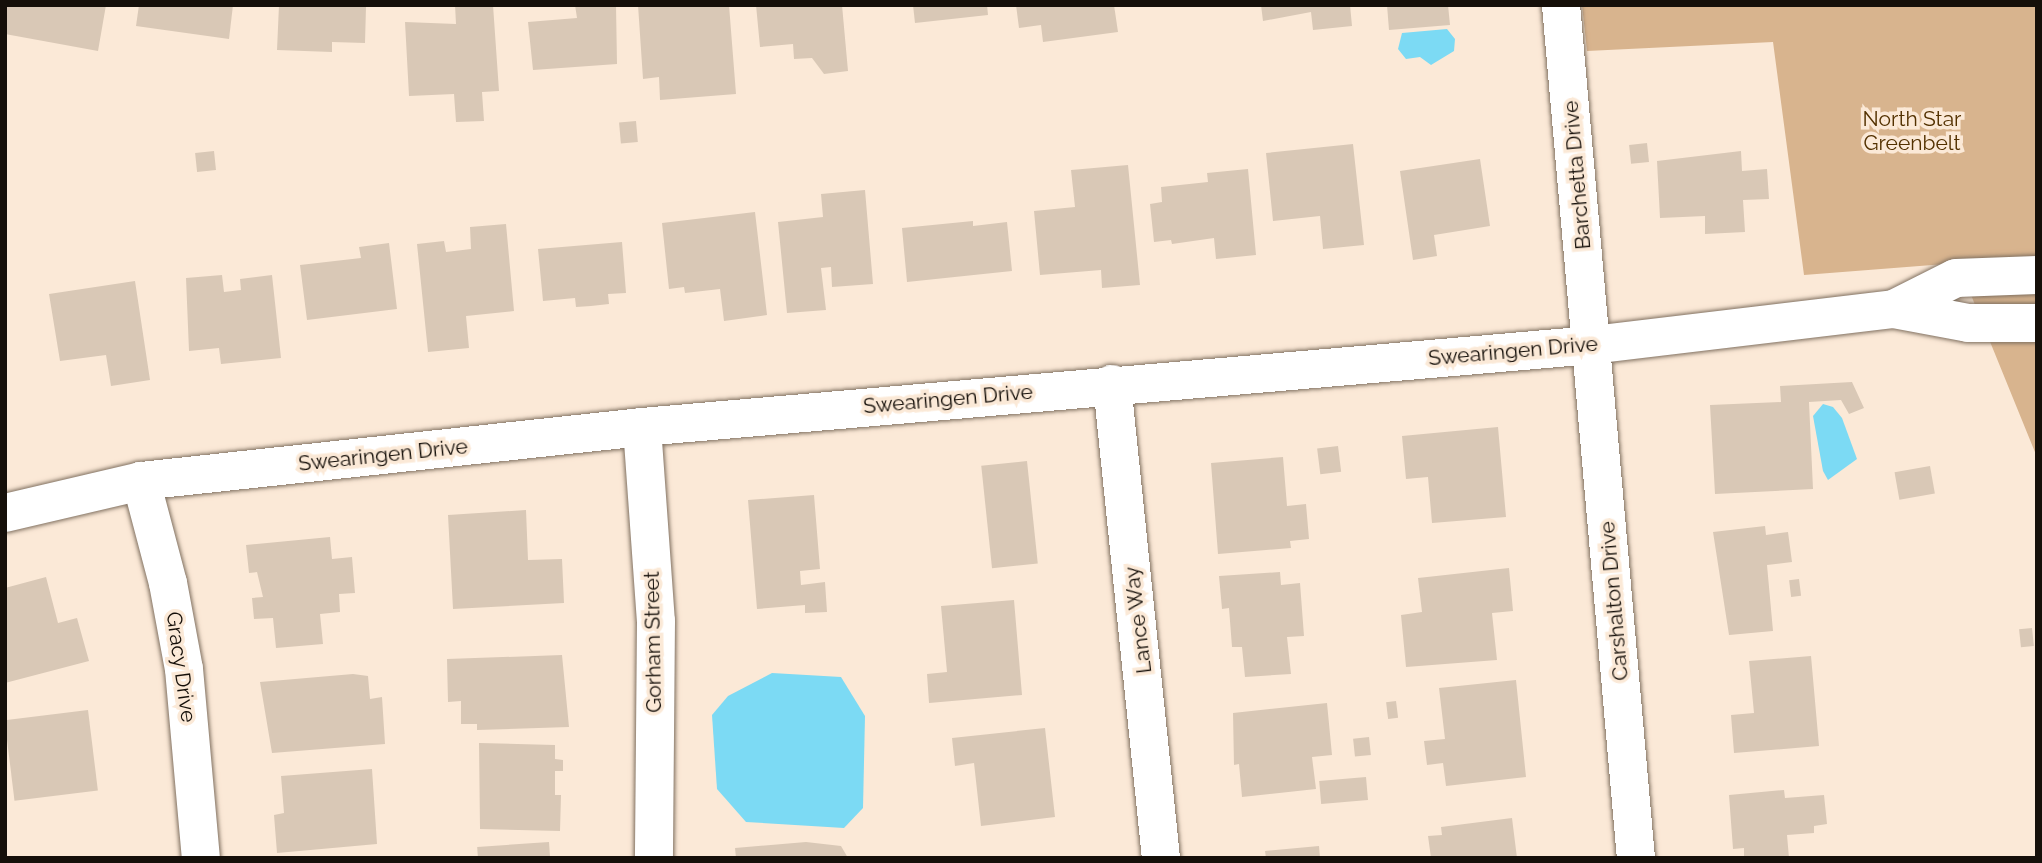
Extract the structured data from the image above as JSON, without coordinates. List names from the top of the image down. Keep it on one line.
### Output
{"streets":{"street":["Barchetta Drive","Swearingen Drive","Carshalton Drive","Lance Way","Gorham Street","Gracy Drive"]},"crossings":[["Barchetta Drive","Swearingen Drive"],["Barchetta Drive","Carshalton Drive"],["Swearingen Drive","Carshalton Drive"],["Swearingen Drive","Lance Way"],["Swearingen Drive","Gorham Street"],["Swearingen Drive","Gracy Drive"]],"parks":["North Star Greenbelt"]}
